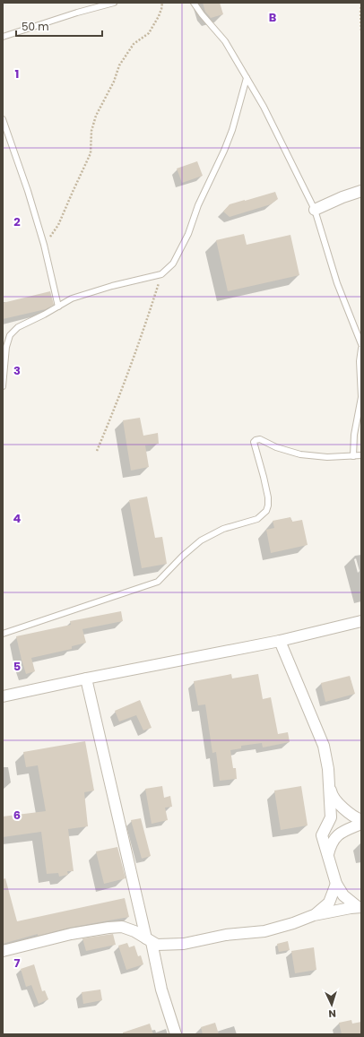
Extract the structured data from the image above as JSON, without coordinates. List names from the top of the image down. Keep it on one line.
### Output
{"scale_bar":"50 m","north":"bottom","grid":{"columns":["B"],"rows":["1","2","3","4","5","6","7"]}}
